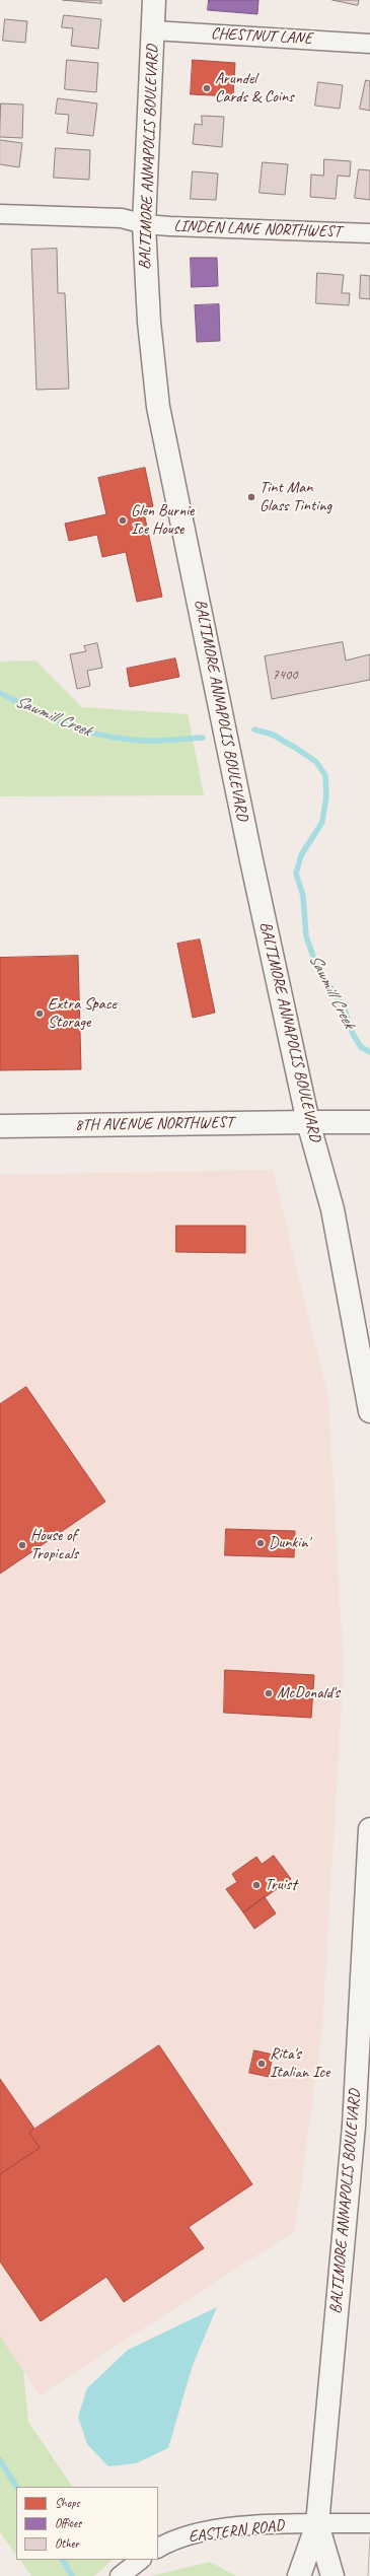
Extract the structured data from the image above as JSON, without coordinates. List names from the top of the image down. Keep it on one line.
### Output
{"streets":{"main road":["BALTIMORE ANNAPOLIS BOULEVARD","8TH AVENUE NORTHWEST"],"street":["CHESTNUT LANE","LINDEN LANE NORTHWEST","EASTERN ROAD"]},"crossings":[["CHESTNUT LANE","BALTIMORE ANNAPOLIS BOULEVARD"],["BALTIMORE ANNAPOLIS BOULEVARD","LINDEN LANE NORTHWEST"],["BALTIMORE ANNAPOLIS BOULEVARD","8TH AVENUE NORTHWEST"],["BALTIMORE ANNAPOLIS BOULEVARD","EASTERN ROAD"]],"water":["Sawmill Creek"],"places":["Arundel Cards & Coins","Tint Man Glass Tinting","Glen Burnie Ice House","Extra Space Storage","Dunkin'","House of Tropicals","McDonald's","Truist","Rita's Italian Ice"],"house_numbers":["7400"],"legend":["Shops","Offices","Other"]}
